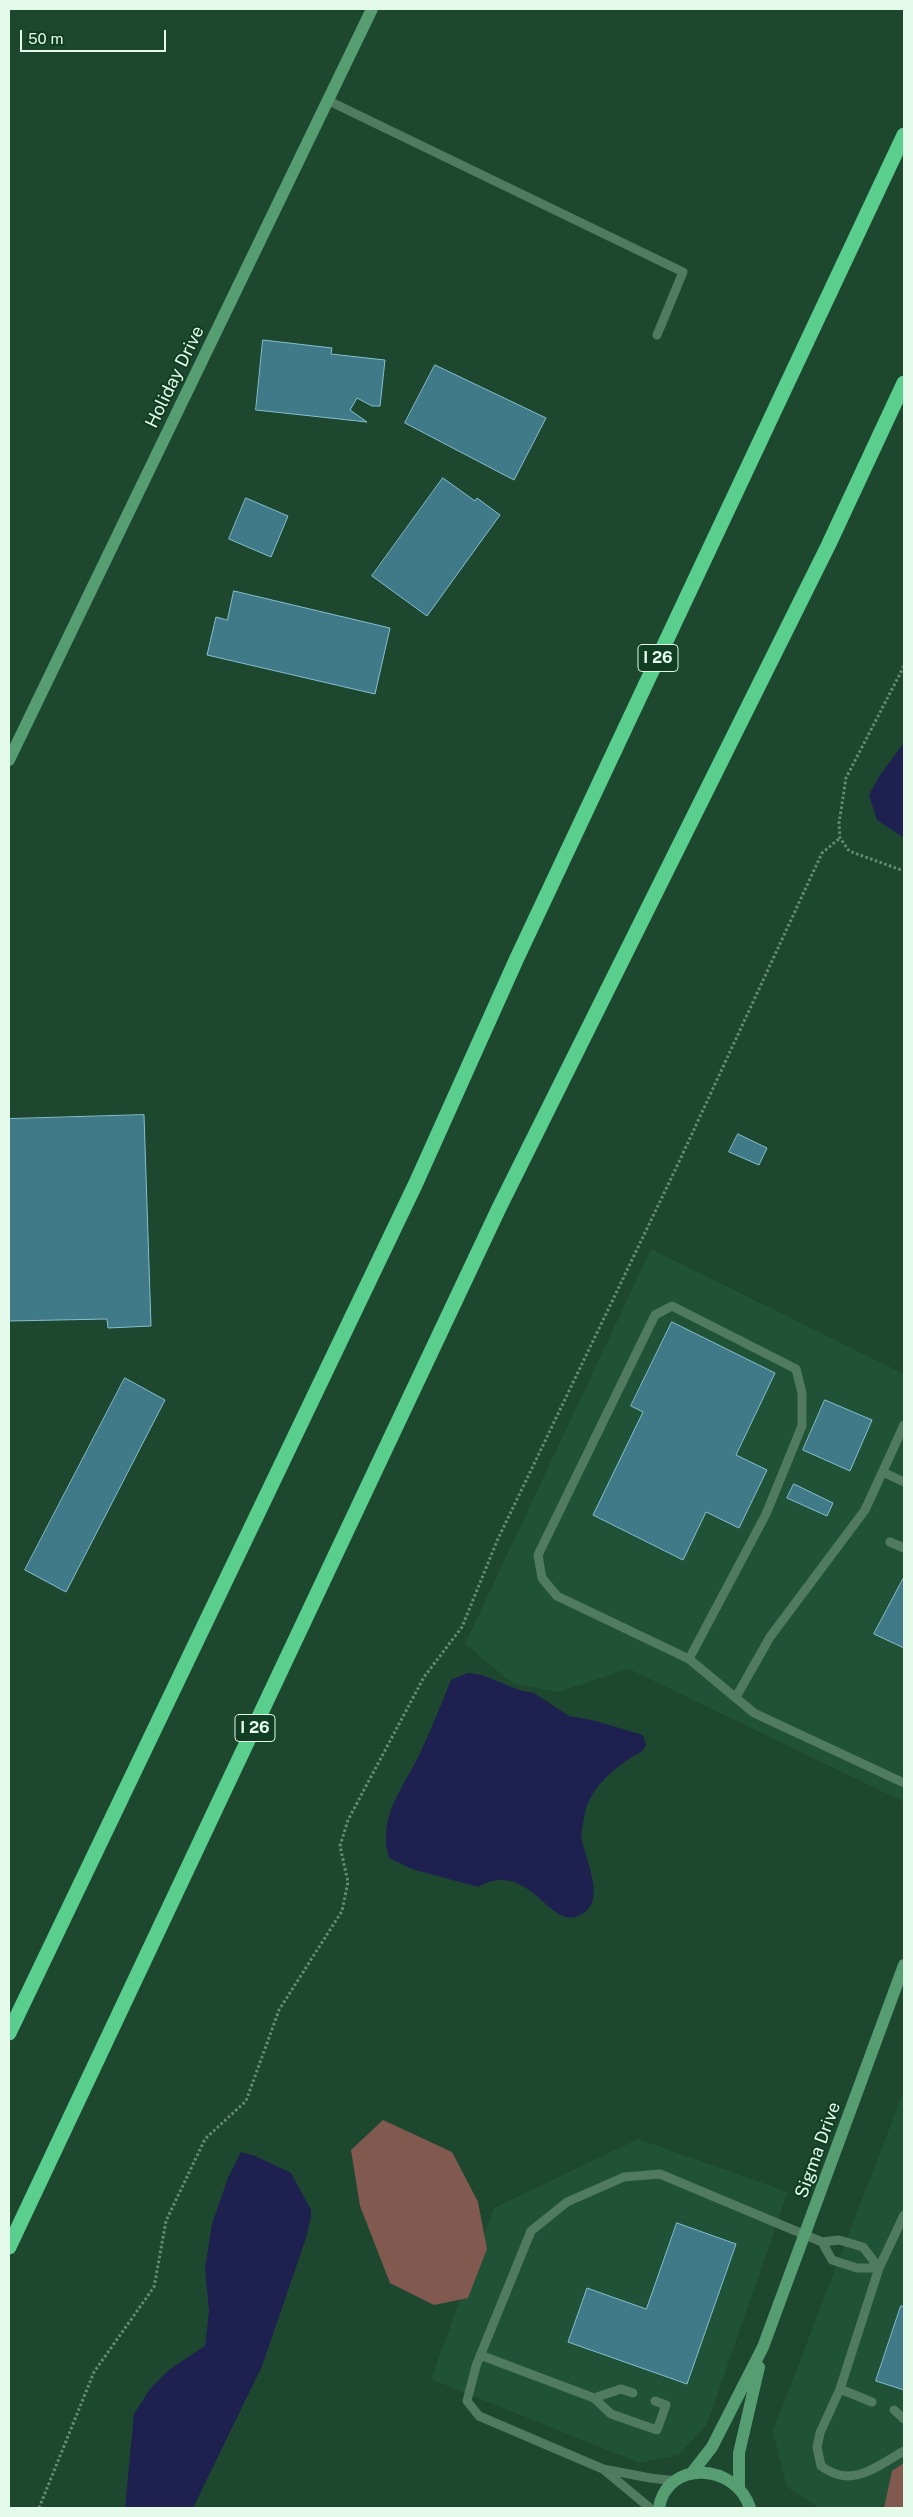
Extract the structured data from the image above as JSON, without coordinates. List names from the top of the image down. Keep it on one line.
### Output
{"streets":{"highway":["I 26"],"street":["Holiday Drive","Sigma Drive"]},"scale_bar":"50 m"}
